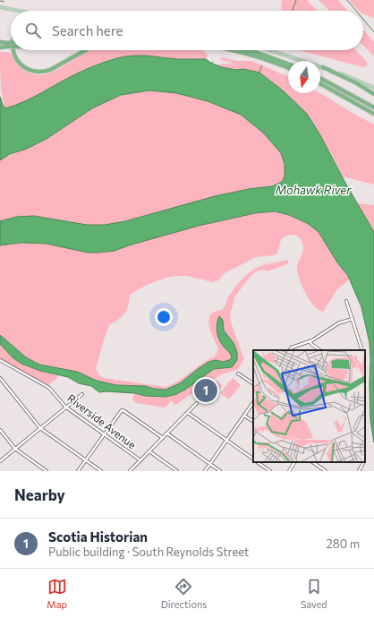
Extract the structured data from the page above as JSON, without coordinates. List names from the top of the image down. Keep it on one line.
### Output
{"streets":{"street":["Riverside Avenue"]},"water":["Mohawk River"],"north":"bottom","page":{"search":"Search here","pins":"1","heading":"Nearby","list":[{"mark":"1","name":"Scotia Historian","note":"Public building · South Reynolds Street","value":"280 m"}],"nav":["Map","Directions","Saved"]}}
